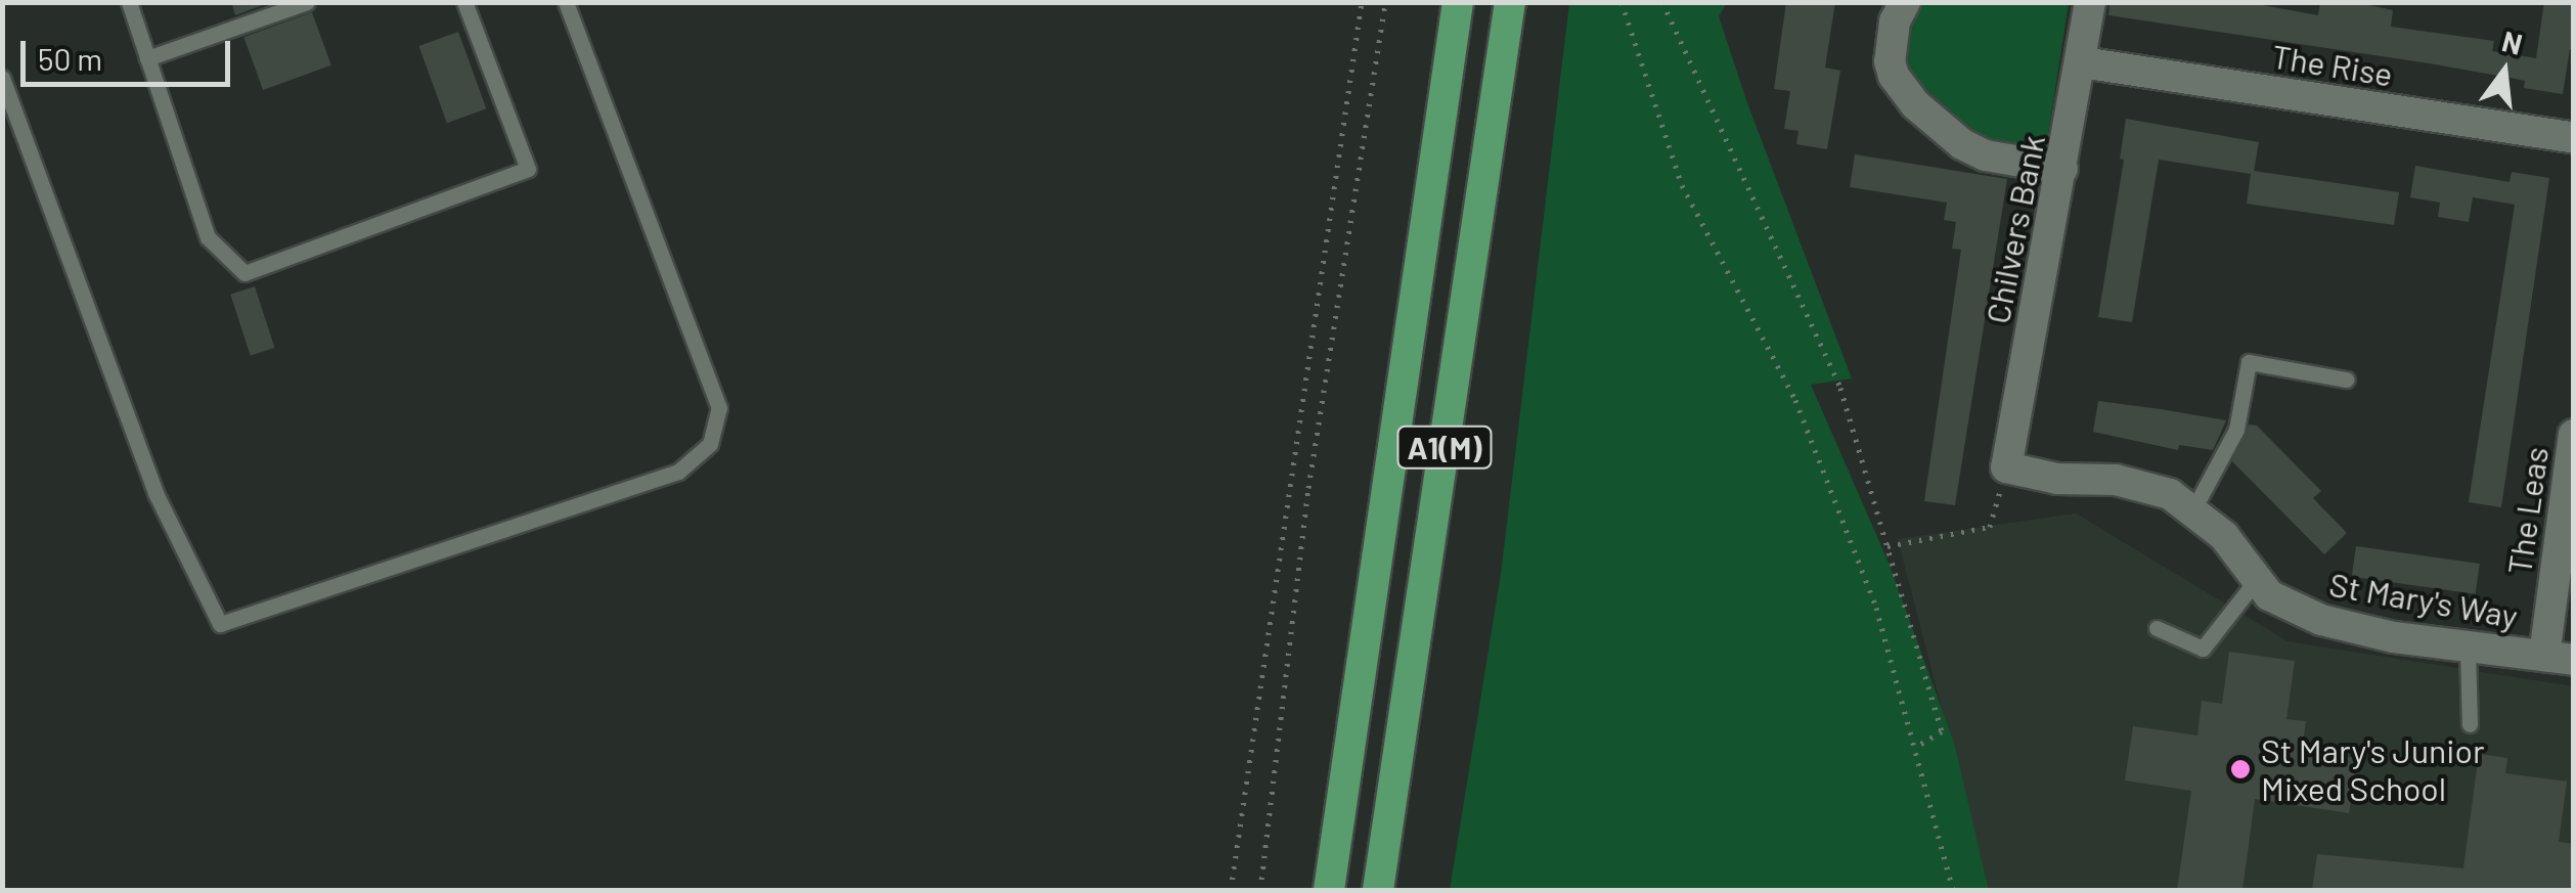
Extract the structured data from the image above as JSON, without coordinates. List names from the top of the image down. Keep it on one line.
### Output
{"streets":{"highway":["A1(M)"],"street":["The Rise","Chilvers Bank","The Leas","St Mary's Way"]},"crossings":[["The Rise","Chilvers Bank"],["Chilvers Bank","St Mary's Way"],["The Leas","St Mary's Way"]],"places":["St Mary's Junior Mixed School"],"scale_bar":"50 m","north":"top"}
